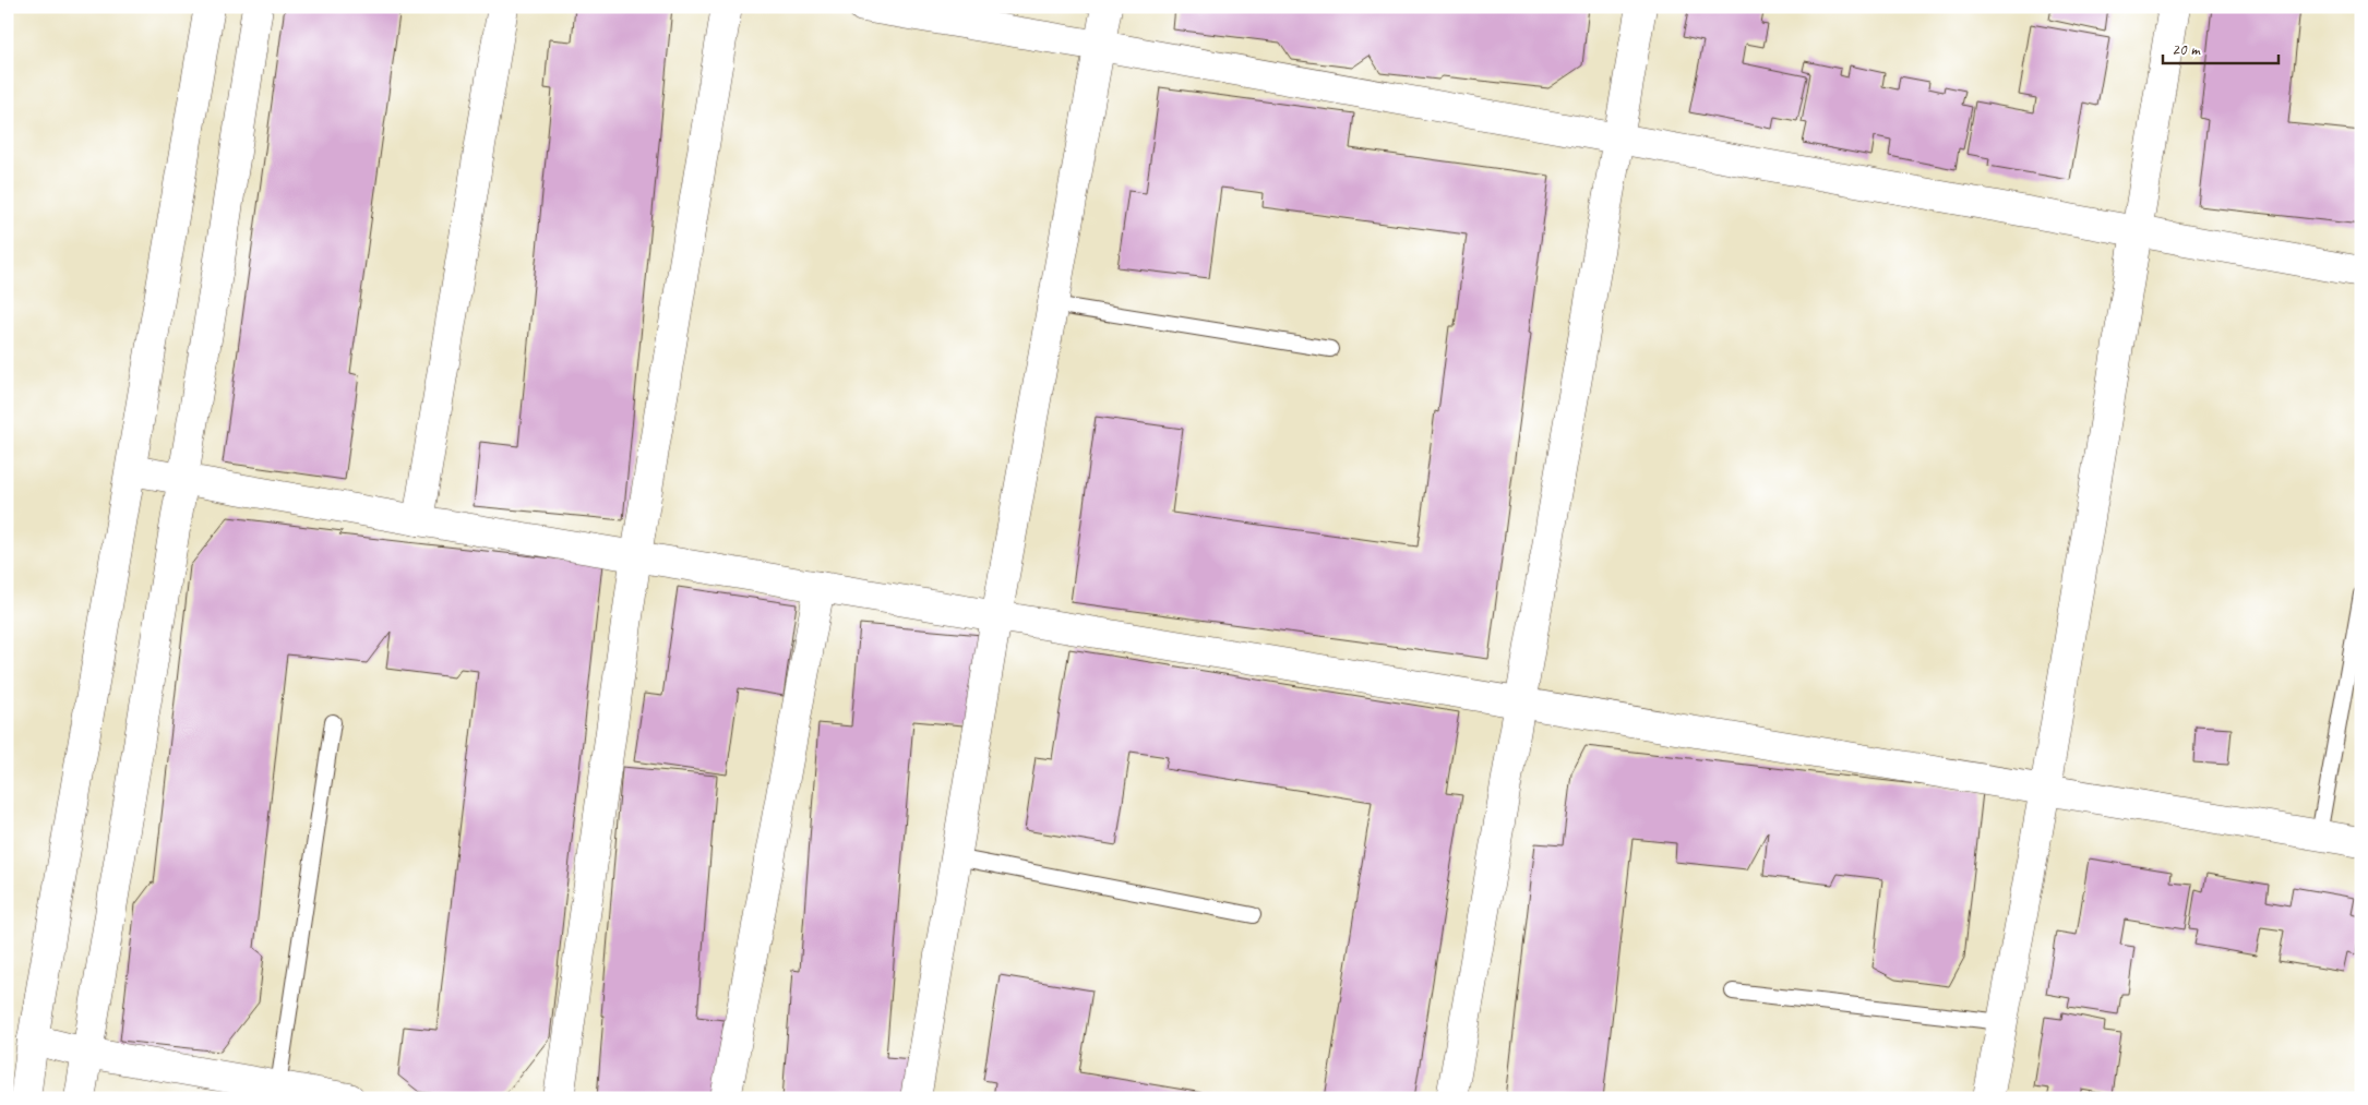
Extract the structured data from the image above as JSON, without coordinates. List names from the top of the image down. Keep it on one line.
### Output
{"scale_bar":"20 m"}
